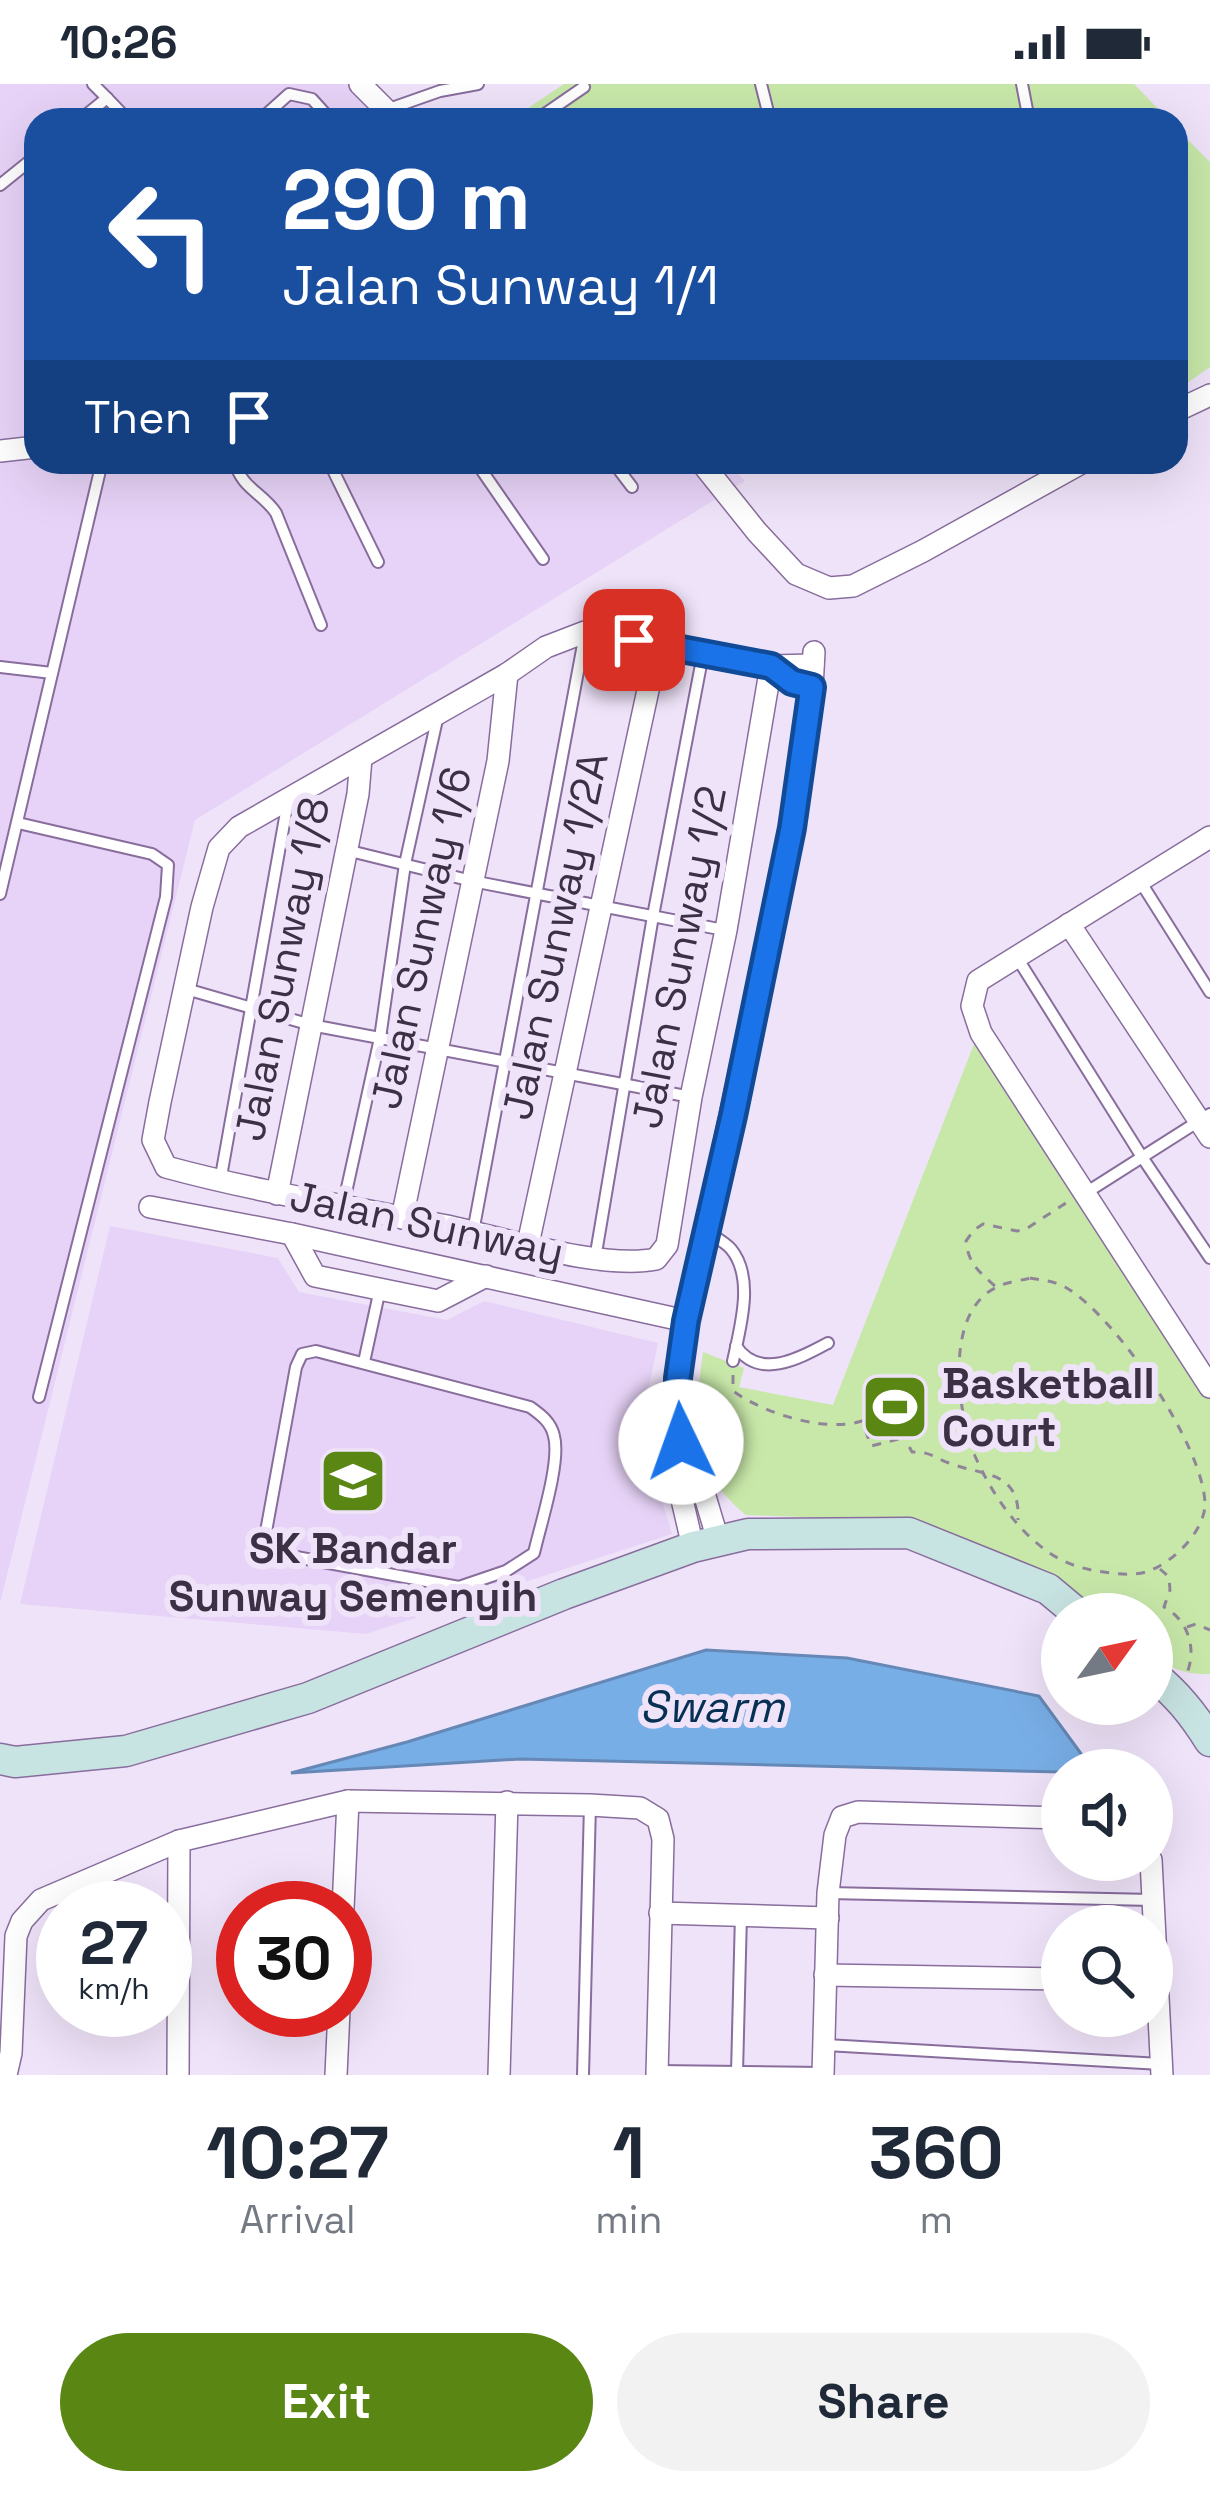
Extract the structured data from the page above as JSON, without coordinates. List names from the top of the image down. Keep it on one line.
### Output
{"streets":{"street":["Jalan Sunway 1/2A","Jalan Sunway 1/6","Jalan Sunway 1/2","Jalan Sunway 1/8","Jalan Sunway"]},"water":["Swarm"],"places":{"sports":["Basketball Court"],"school or university":["SK Bandar Sunway Semenyih"]},"north":"top right","page":{"status":"10:26","turn":["290 m","Jalan Sunway 1/1"],"then":"Then","speed":"27 km/h","limit":"30","eta":["10:27","Arrival","1","min","360","m"],"buttons":["Exit","Share"]}}
